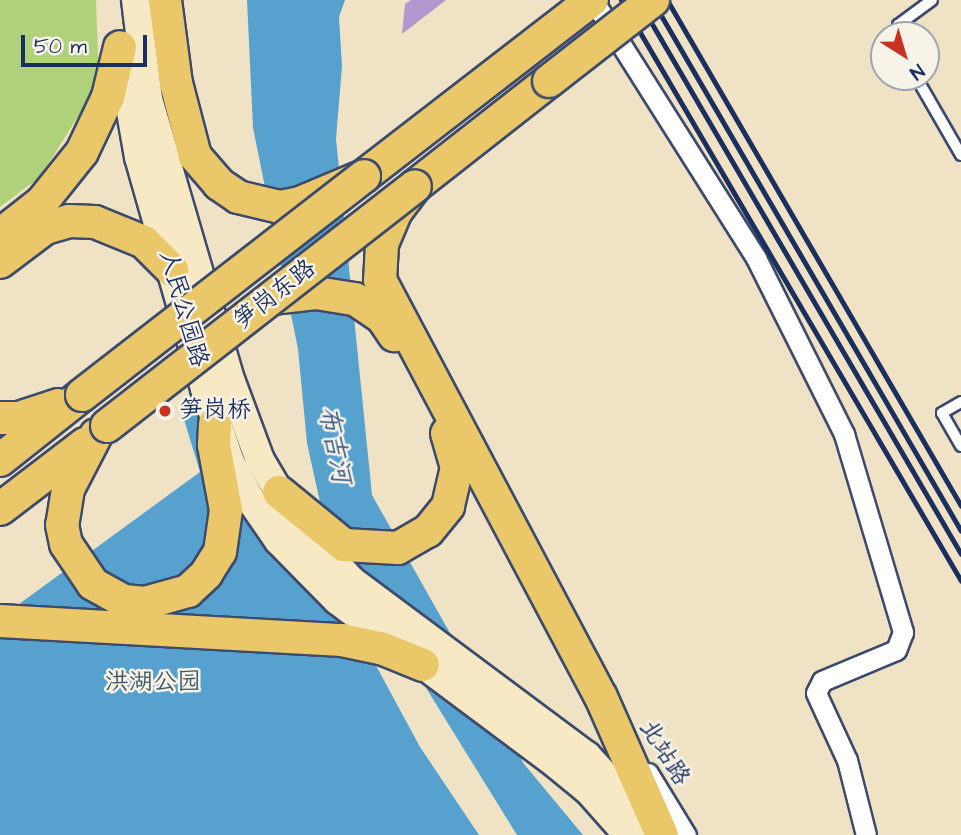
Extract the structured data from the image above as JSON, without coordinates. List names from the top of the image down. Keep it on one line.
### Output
{"streets":{"main road":["笋岗东路","人民公园路"],"street":["北站路"]},"water":["布吉河"],"parks":["洪湖公园"],"places":["笋岗桥"],"scale_bar":"50 m","north":"bottom right"}
